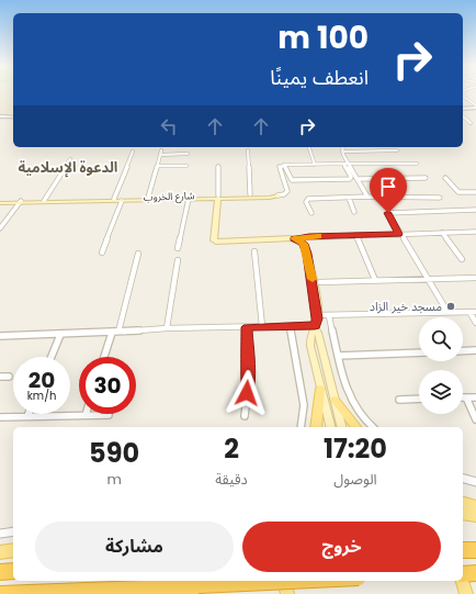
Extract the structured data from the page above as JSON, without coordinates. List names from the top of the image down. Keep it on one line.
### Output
{"streets":{"main road":["شارع الخروب"]},"districts":["الدعوة الإسلامية"],"places":["مسجد خير الزاد"],"page":{"turn":["100 m","انعطف يمينًا"],"speed":"20 km/h","limit":"30","eta":["17:20","الوصول","2","دقيقة","590","m"],"buttons":["خروج","مشاركة"]}}
